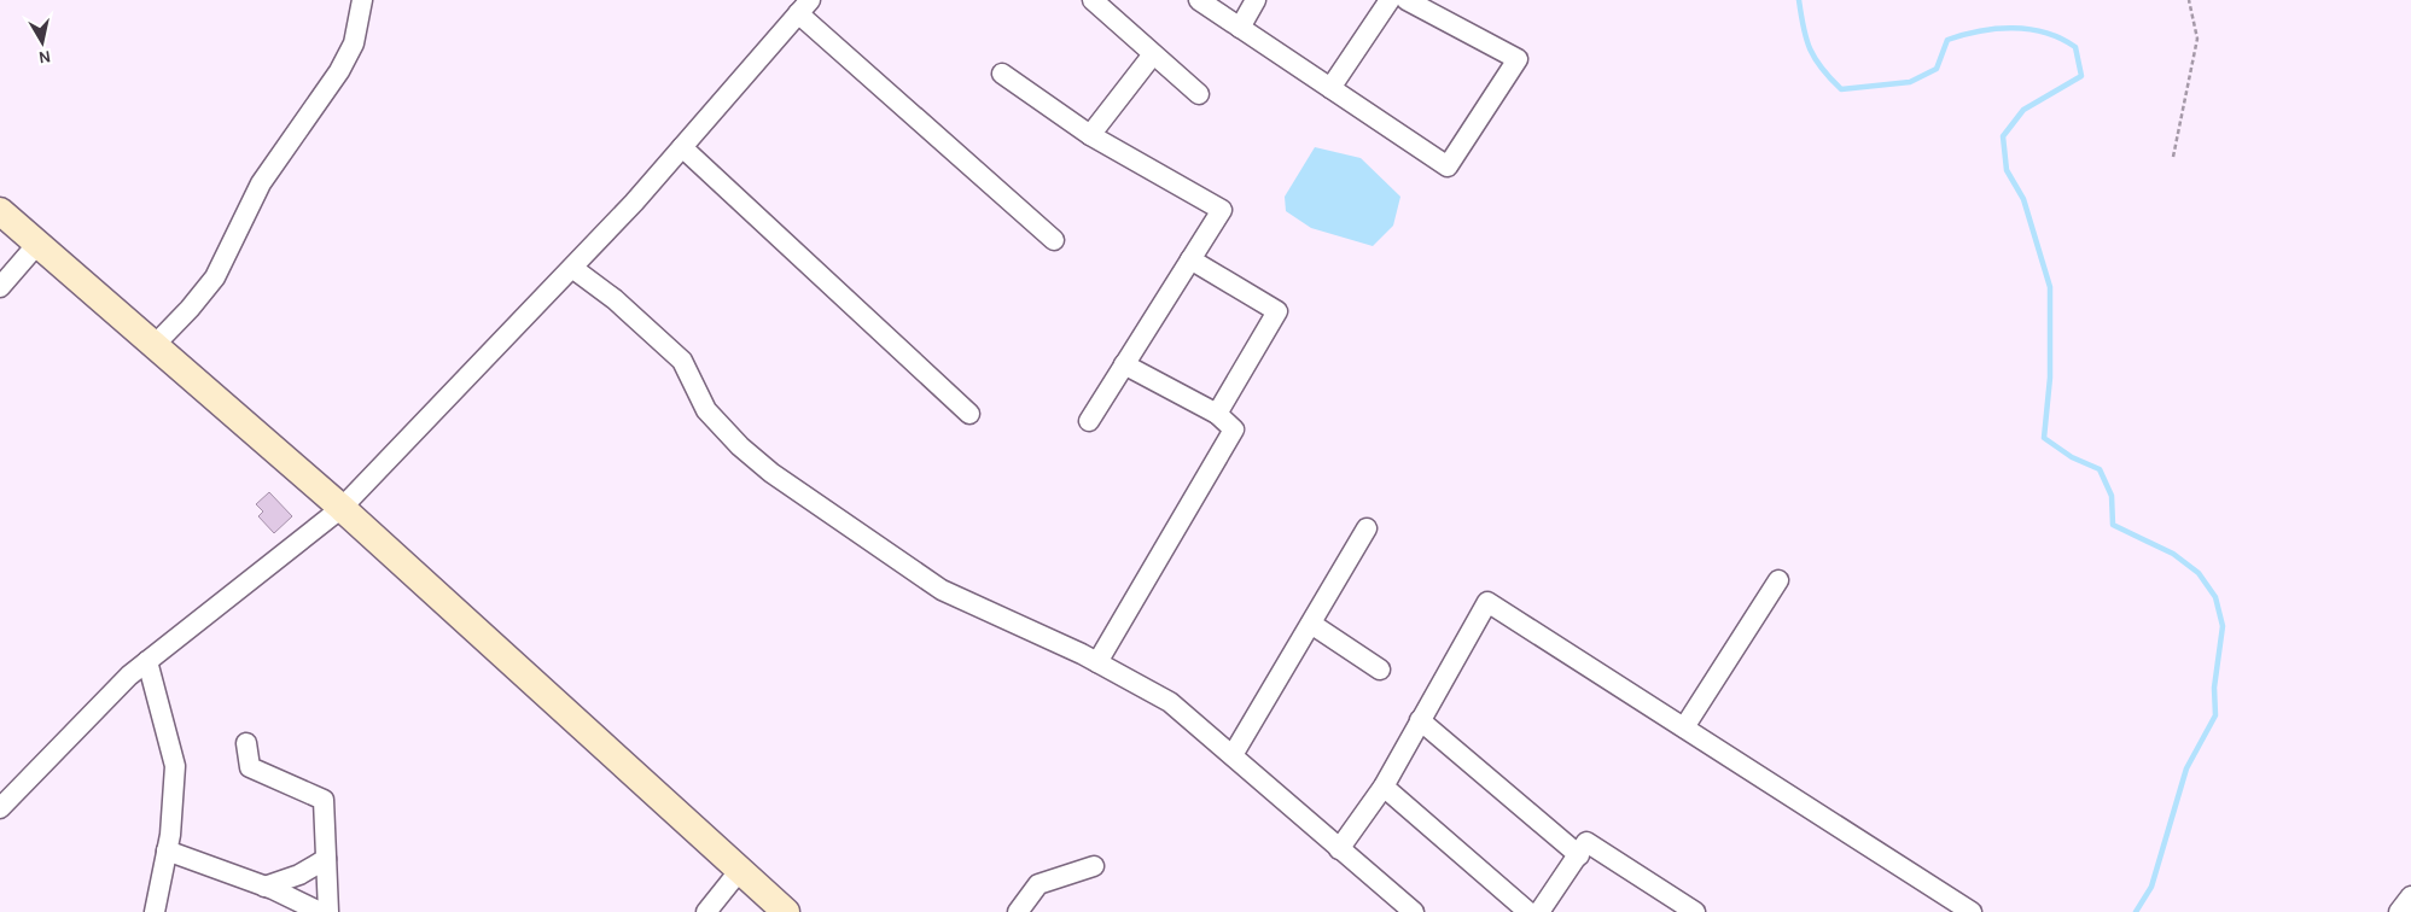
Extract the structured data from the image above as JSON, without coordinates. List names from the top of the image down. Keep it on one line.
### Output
{"north":"bottom"}
